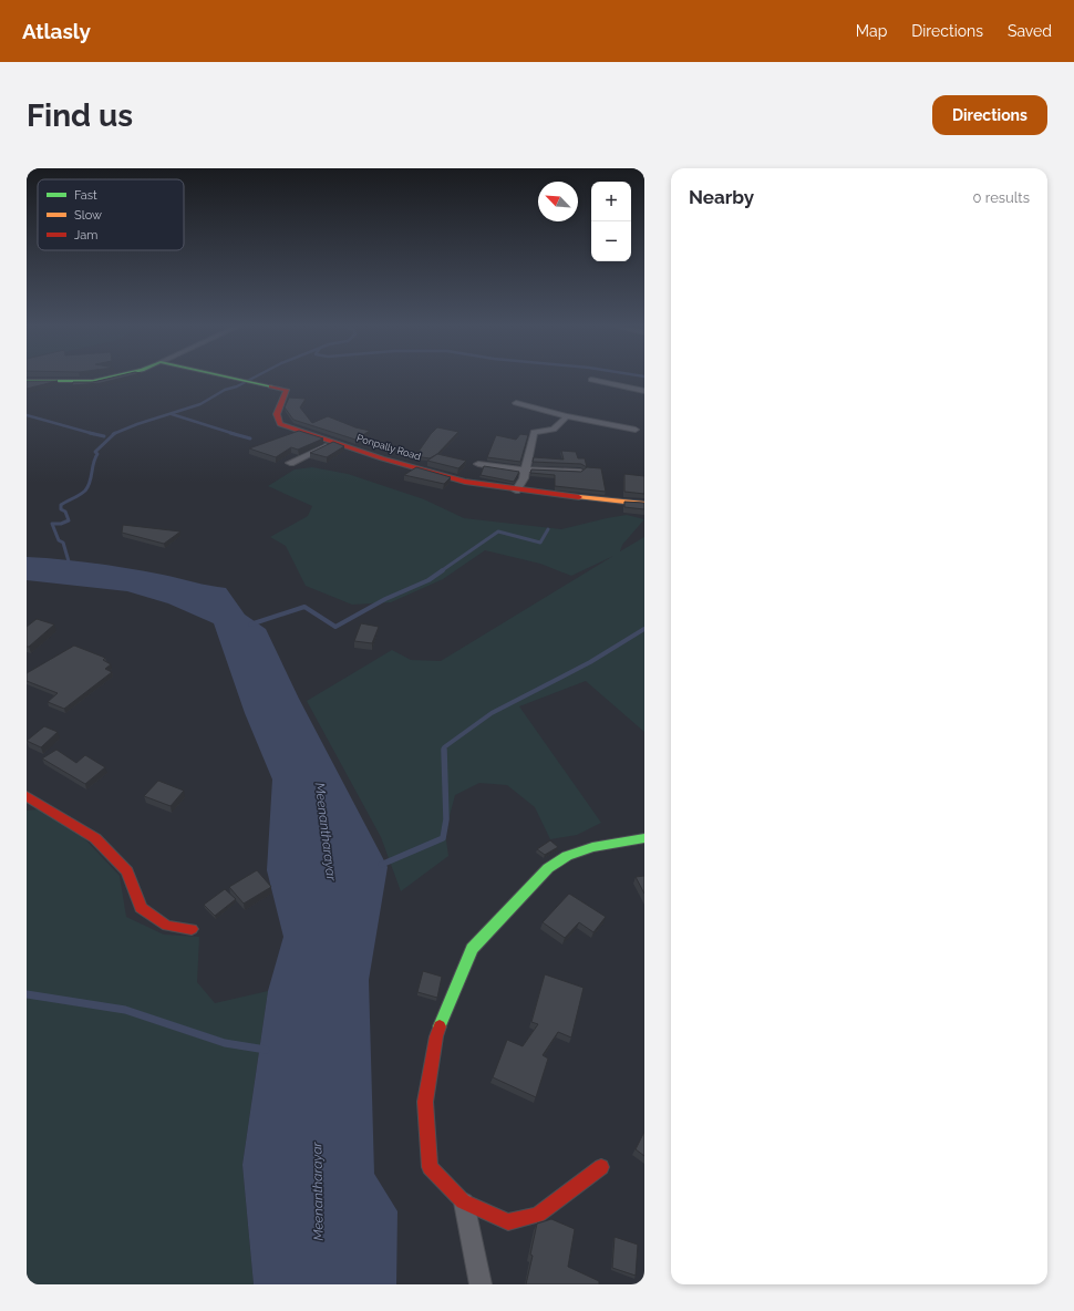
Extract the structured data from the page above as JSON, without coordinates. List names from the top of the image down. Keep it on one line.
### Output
{"streets":{"main road":["Ponpally Road"]},"water":["Meenantharayar"],"legend":["Fast","Slow","Jam"],"north":"top left","page":{"header":"Atlasly","nav":["Map","Directions","Saved"],"buttons":"Directions","title":"Find us","heading":["Nearby","0 results"],"map_buttons":["+","−"]}}
